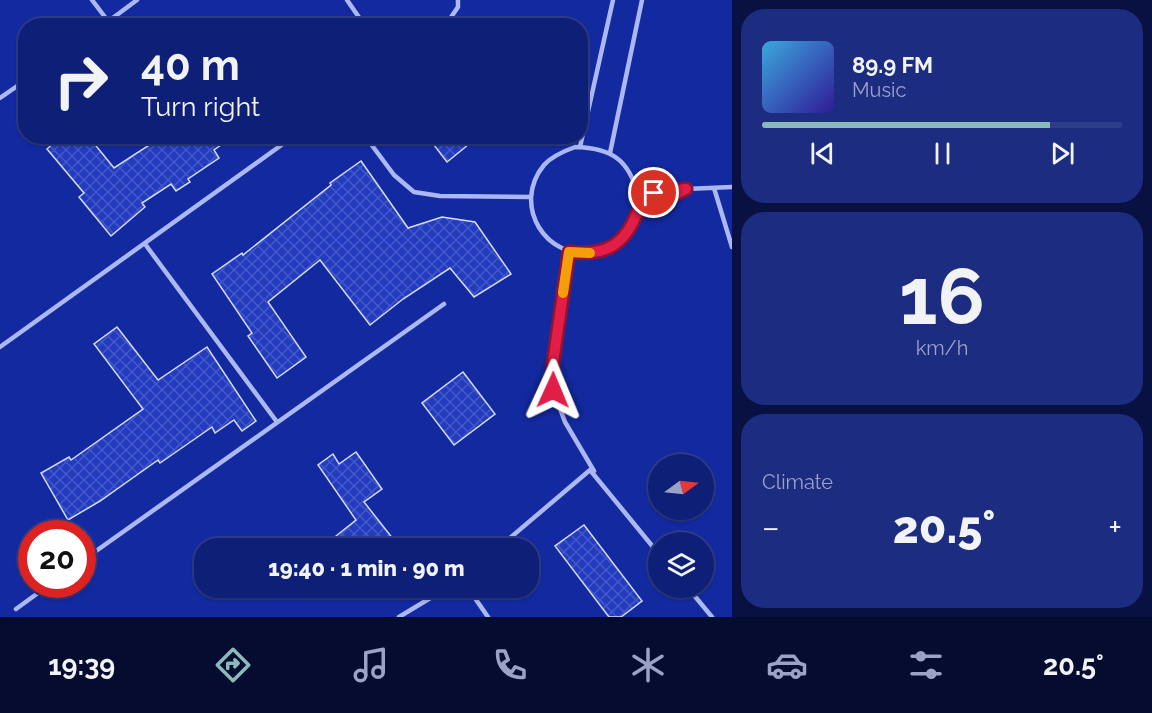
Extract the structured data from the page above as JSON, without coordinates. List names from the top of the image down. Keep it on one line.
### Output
{"north":"right","page":{"turn":["40 m","Turn right"],"song":["89.9 FM","Music"],"tile":[["16","km/h"],"Climate"],"heat":["−","20.5°","+"],"limit":"20","trip":"19:40 · 1 min · 90 m","tabs":["19:39","20.5°"]}}
